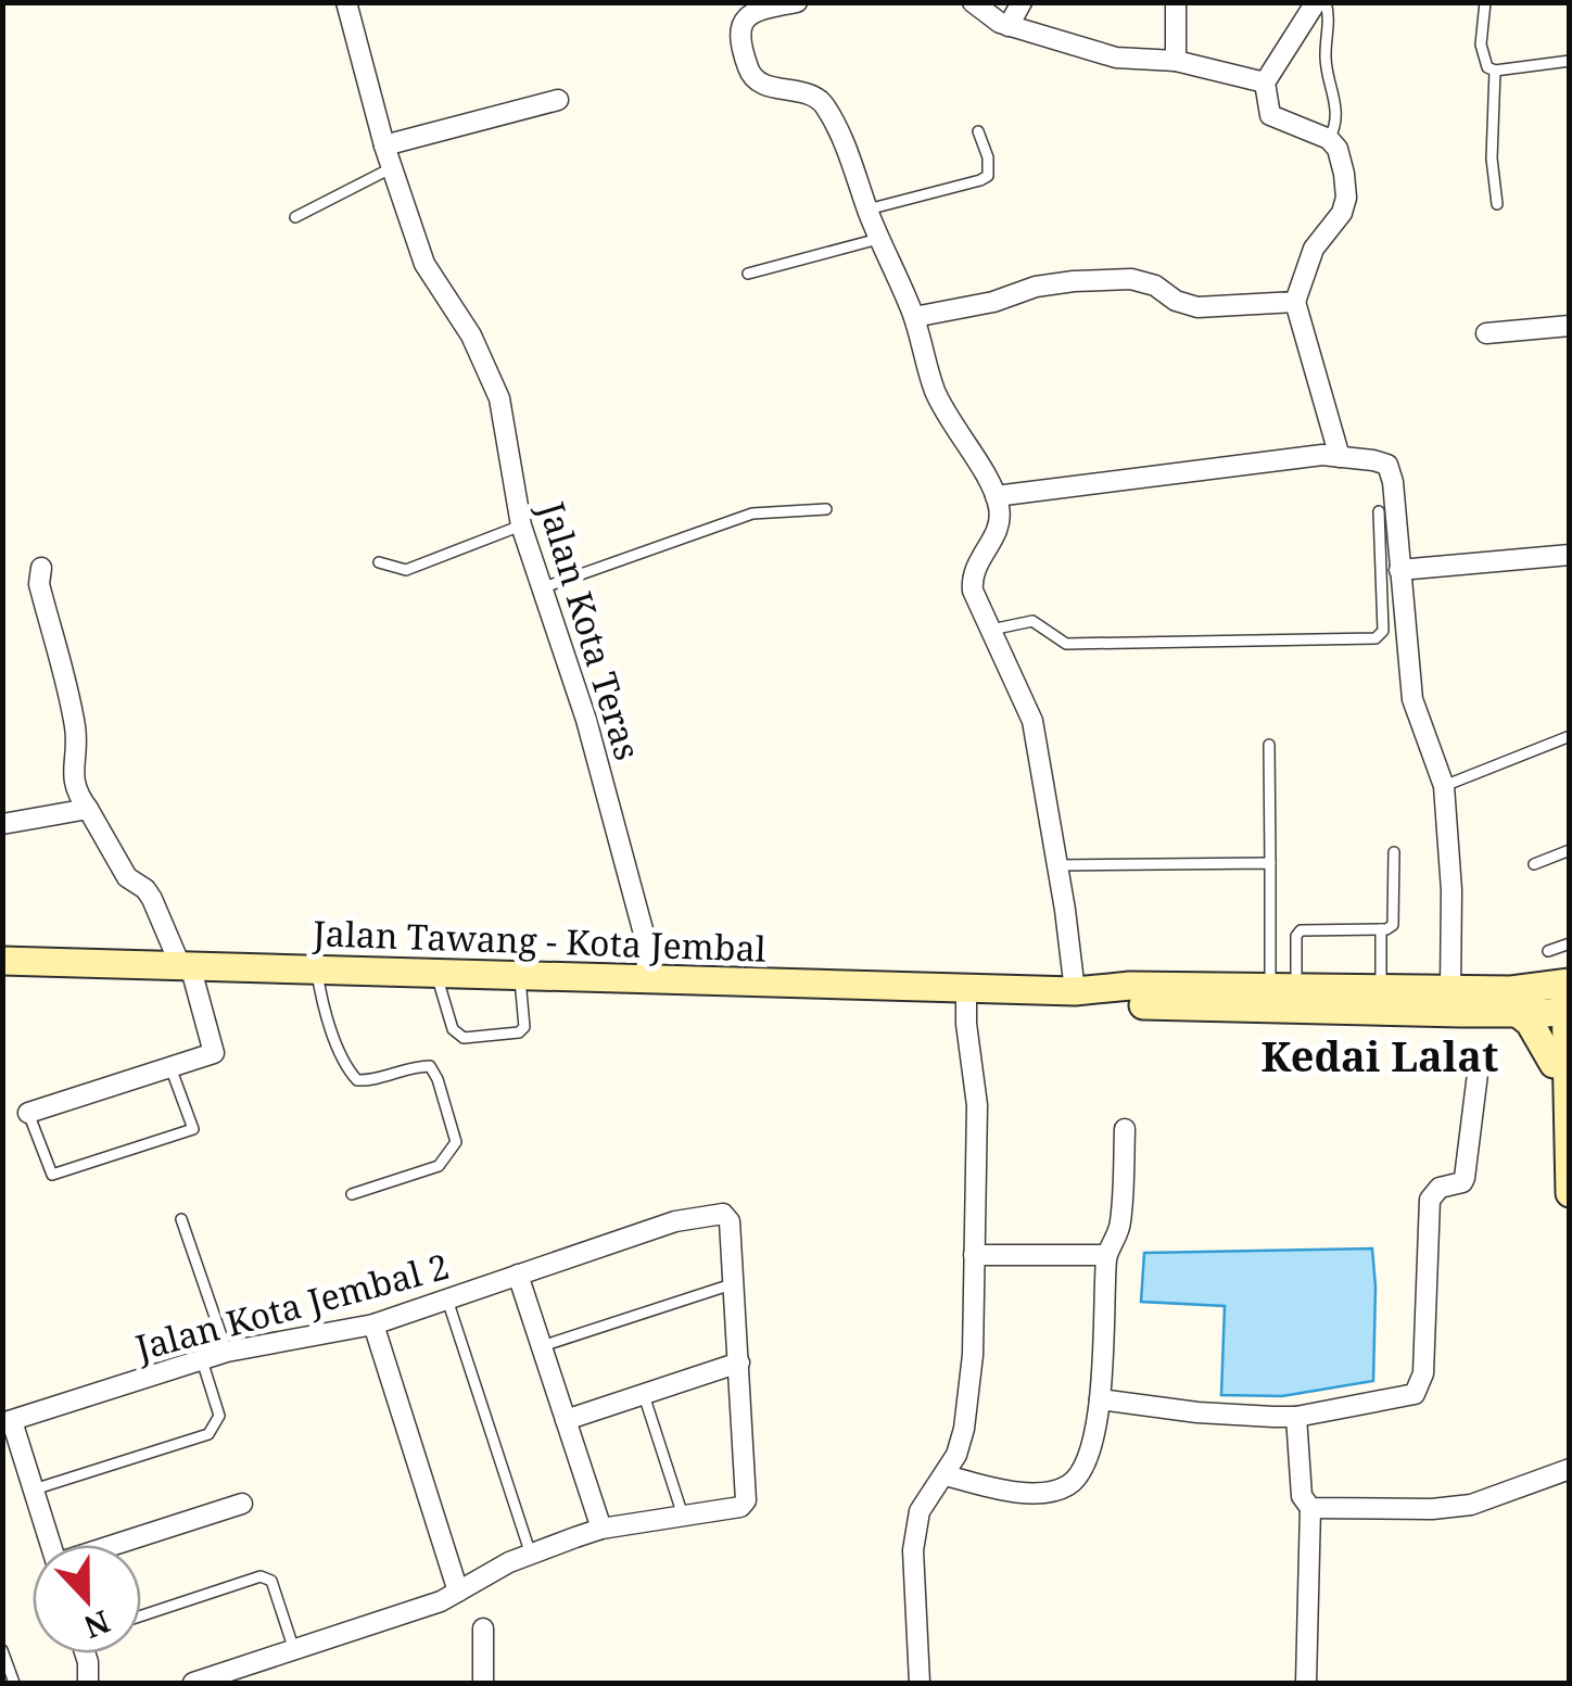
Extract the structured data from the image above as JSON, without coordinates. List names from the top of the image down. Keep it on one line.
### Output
{"streets":{"main road":["Jalan Tawang - Kota Jembal"],"street":["Jalan Kota Teras","Jalan Kota Jembal 2"]},"crossings":[["Jalan Kota Teras","Jalan Tawang - Kota Jembal"]],"districts":["Kedai Lalat"],"north":"bottom"}
